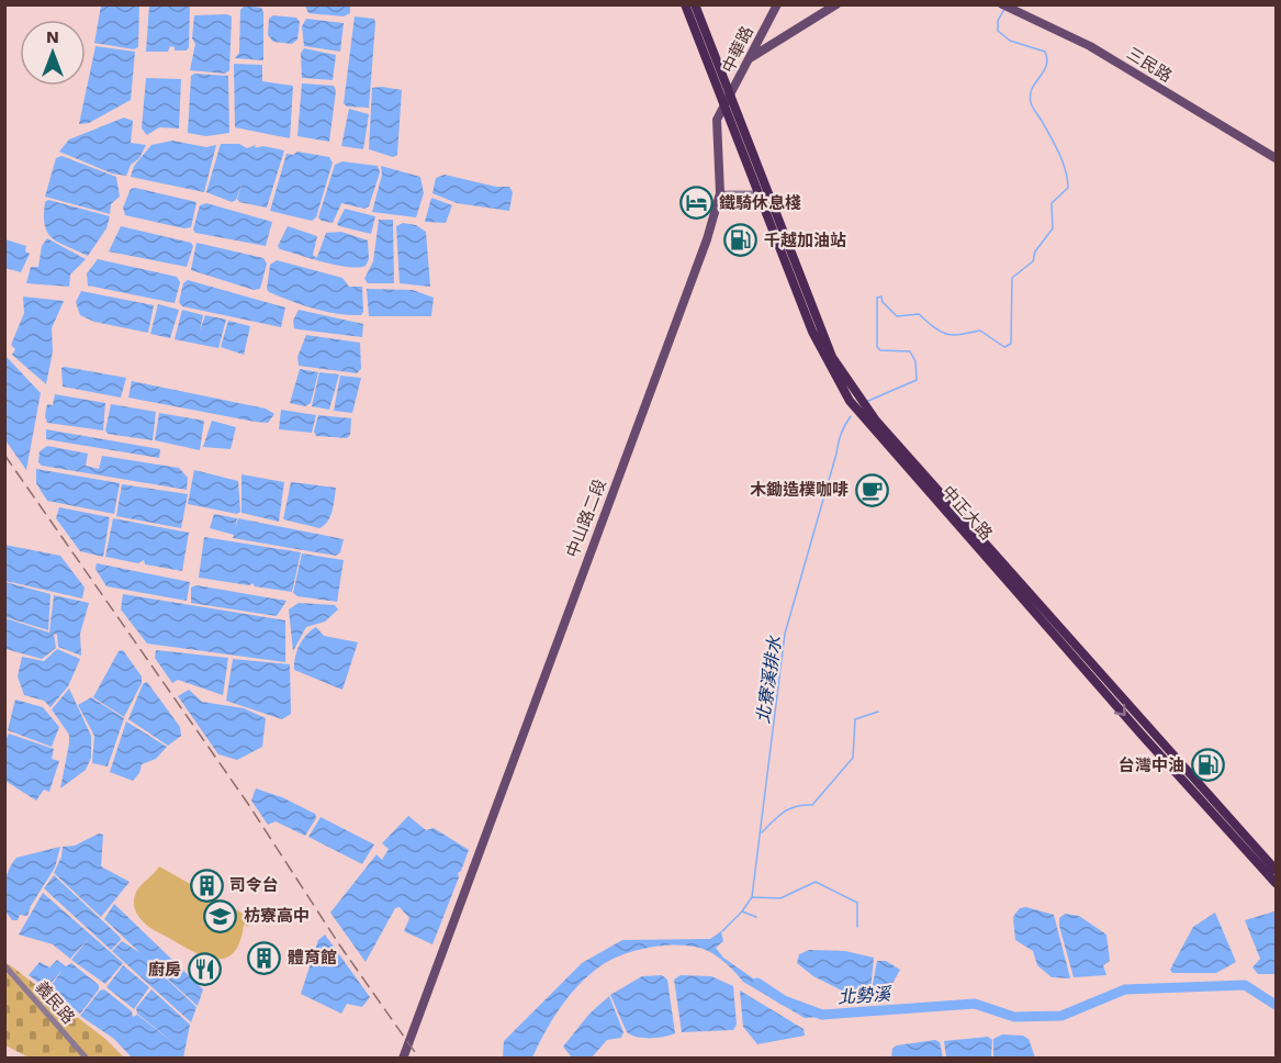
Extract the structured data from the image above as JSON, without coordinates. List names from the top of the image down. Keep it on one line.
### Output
{"streets":{"main road":["中正大路"],"street":["中華路","三民路","中山路二段","義民路"]},"crossings":[["中華路","中正大路"],["中華路","中山路二段"],["中正大路","中山路二段"]],"water":["北寮溪排水","北勢溪"],"places":{"hotel":["鐵騎休息棧"],"fuel station":["千越加油站","台灣中油"],"cafe":["木鋤造樸咖啡"],"building":["司令台","體育館"],"school or university":["枋寮高中"],"restaurant":["廚房"]},"north":"top"}
